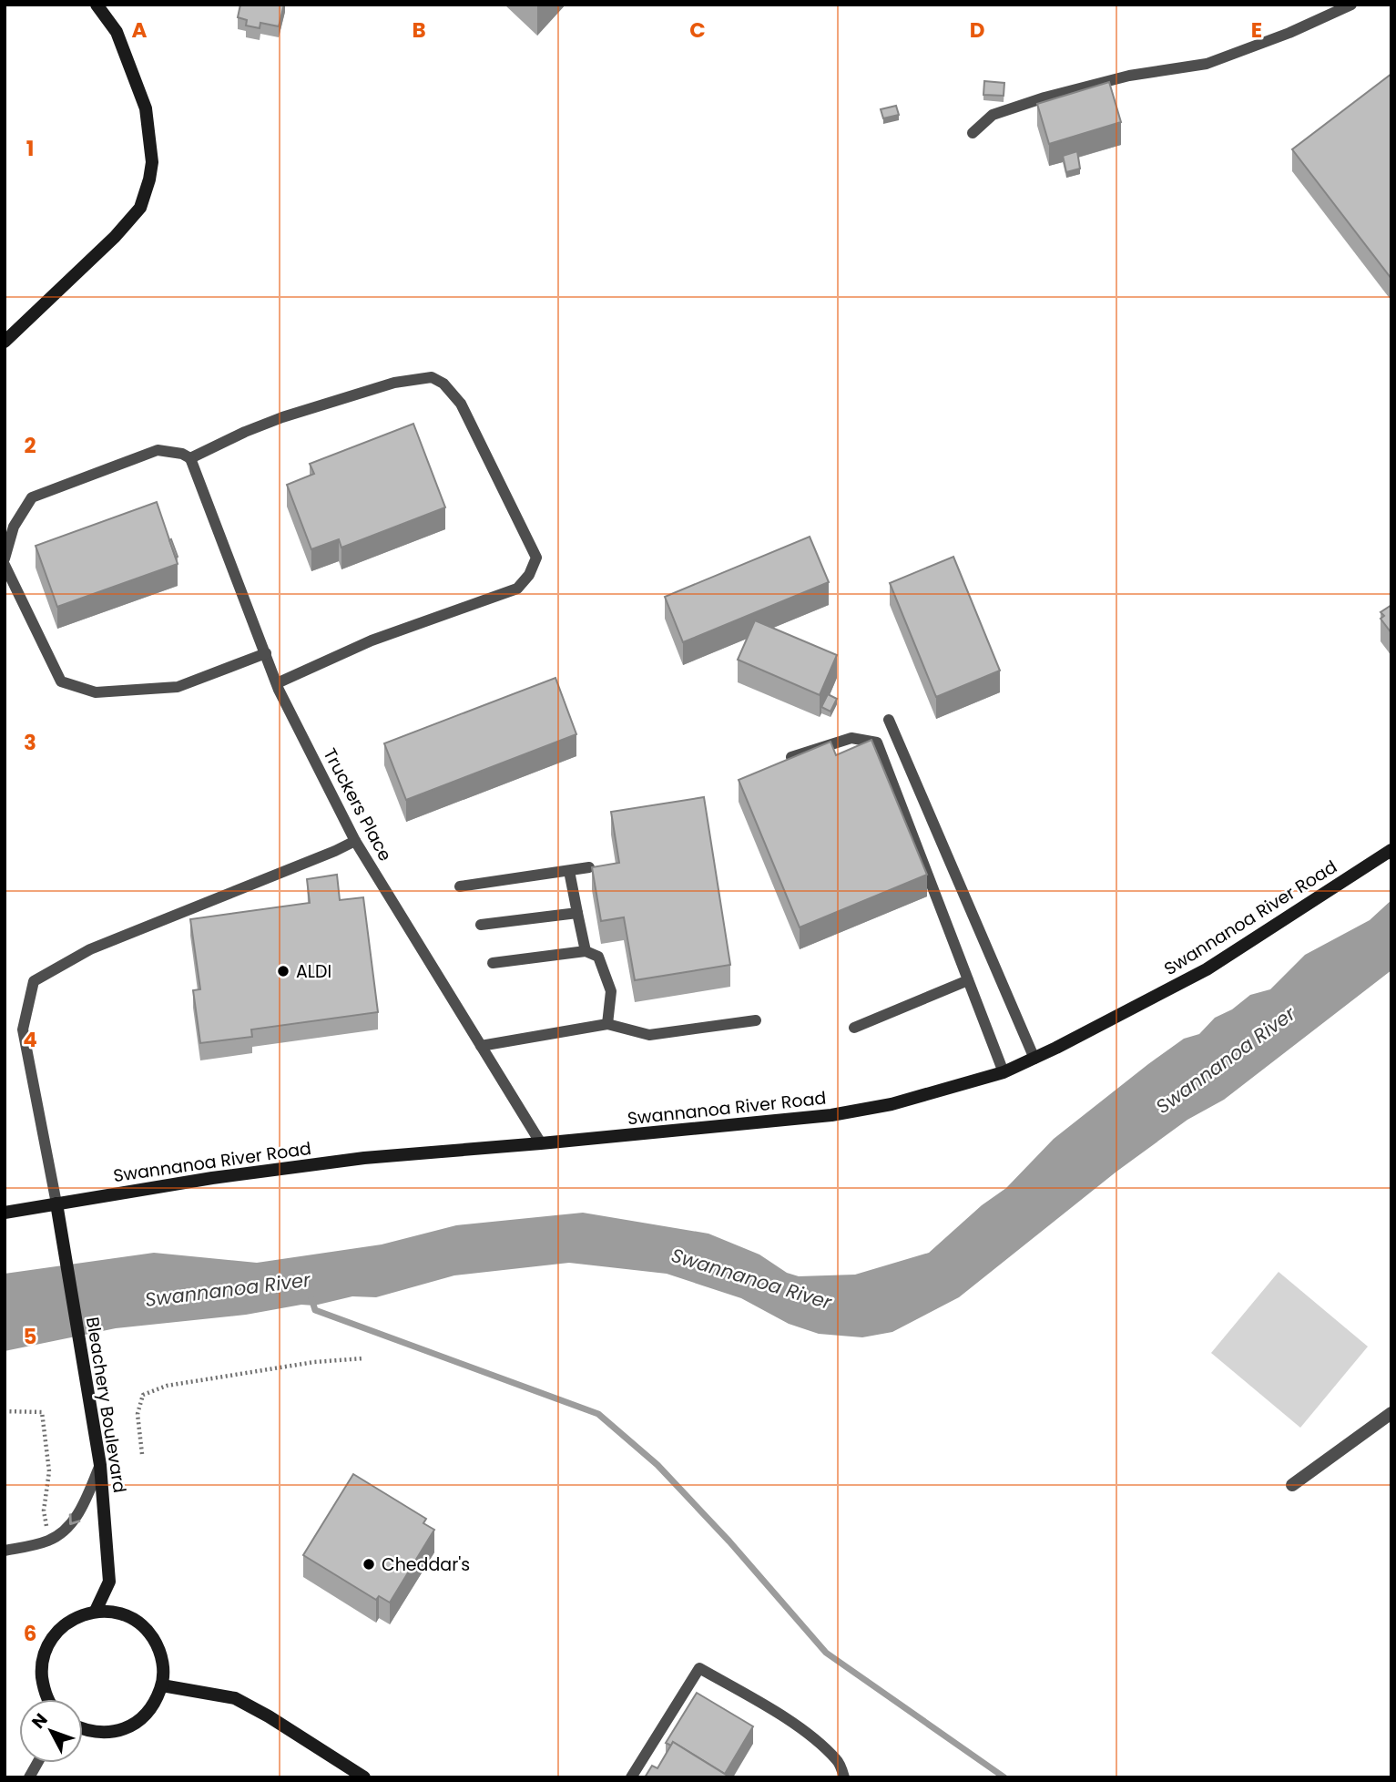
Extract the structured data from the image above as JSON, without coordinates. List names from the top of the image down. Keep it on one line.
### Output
{"streets":{"main road":["Swannanoa River Road","Bleachery Boulevard"],"lane":["Truckers Place"]},"crossings":[["Truckers Place","Swannanoa River Road"],["Swannanoa River Road","Bleachery Boulevard"]],"water":["Swannanoa River"],"places":["ALDI","Cheddar's"],"north":"top left","grid":{"columns":["A","B","C","D","E"],"rows":["1","2","3","4","5","6"]}}
